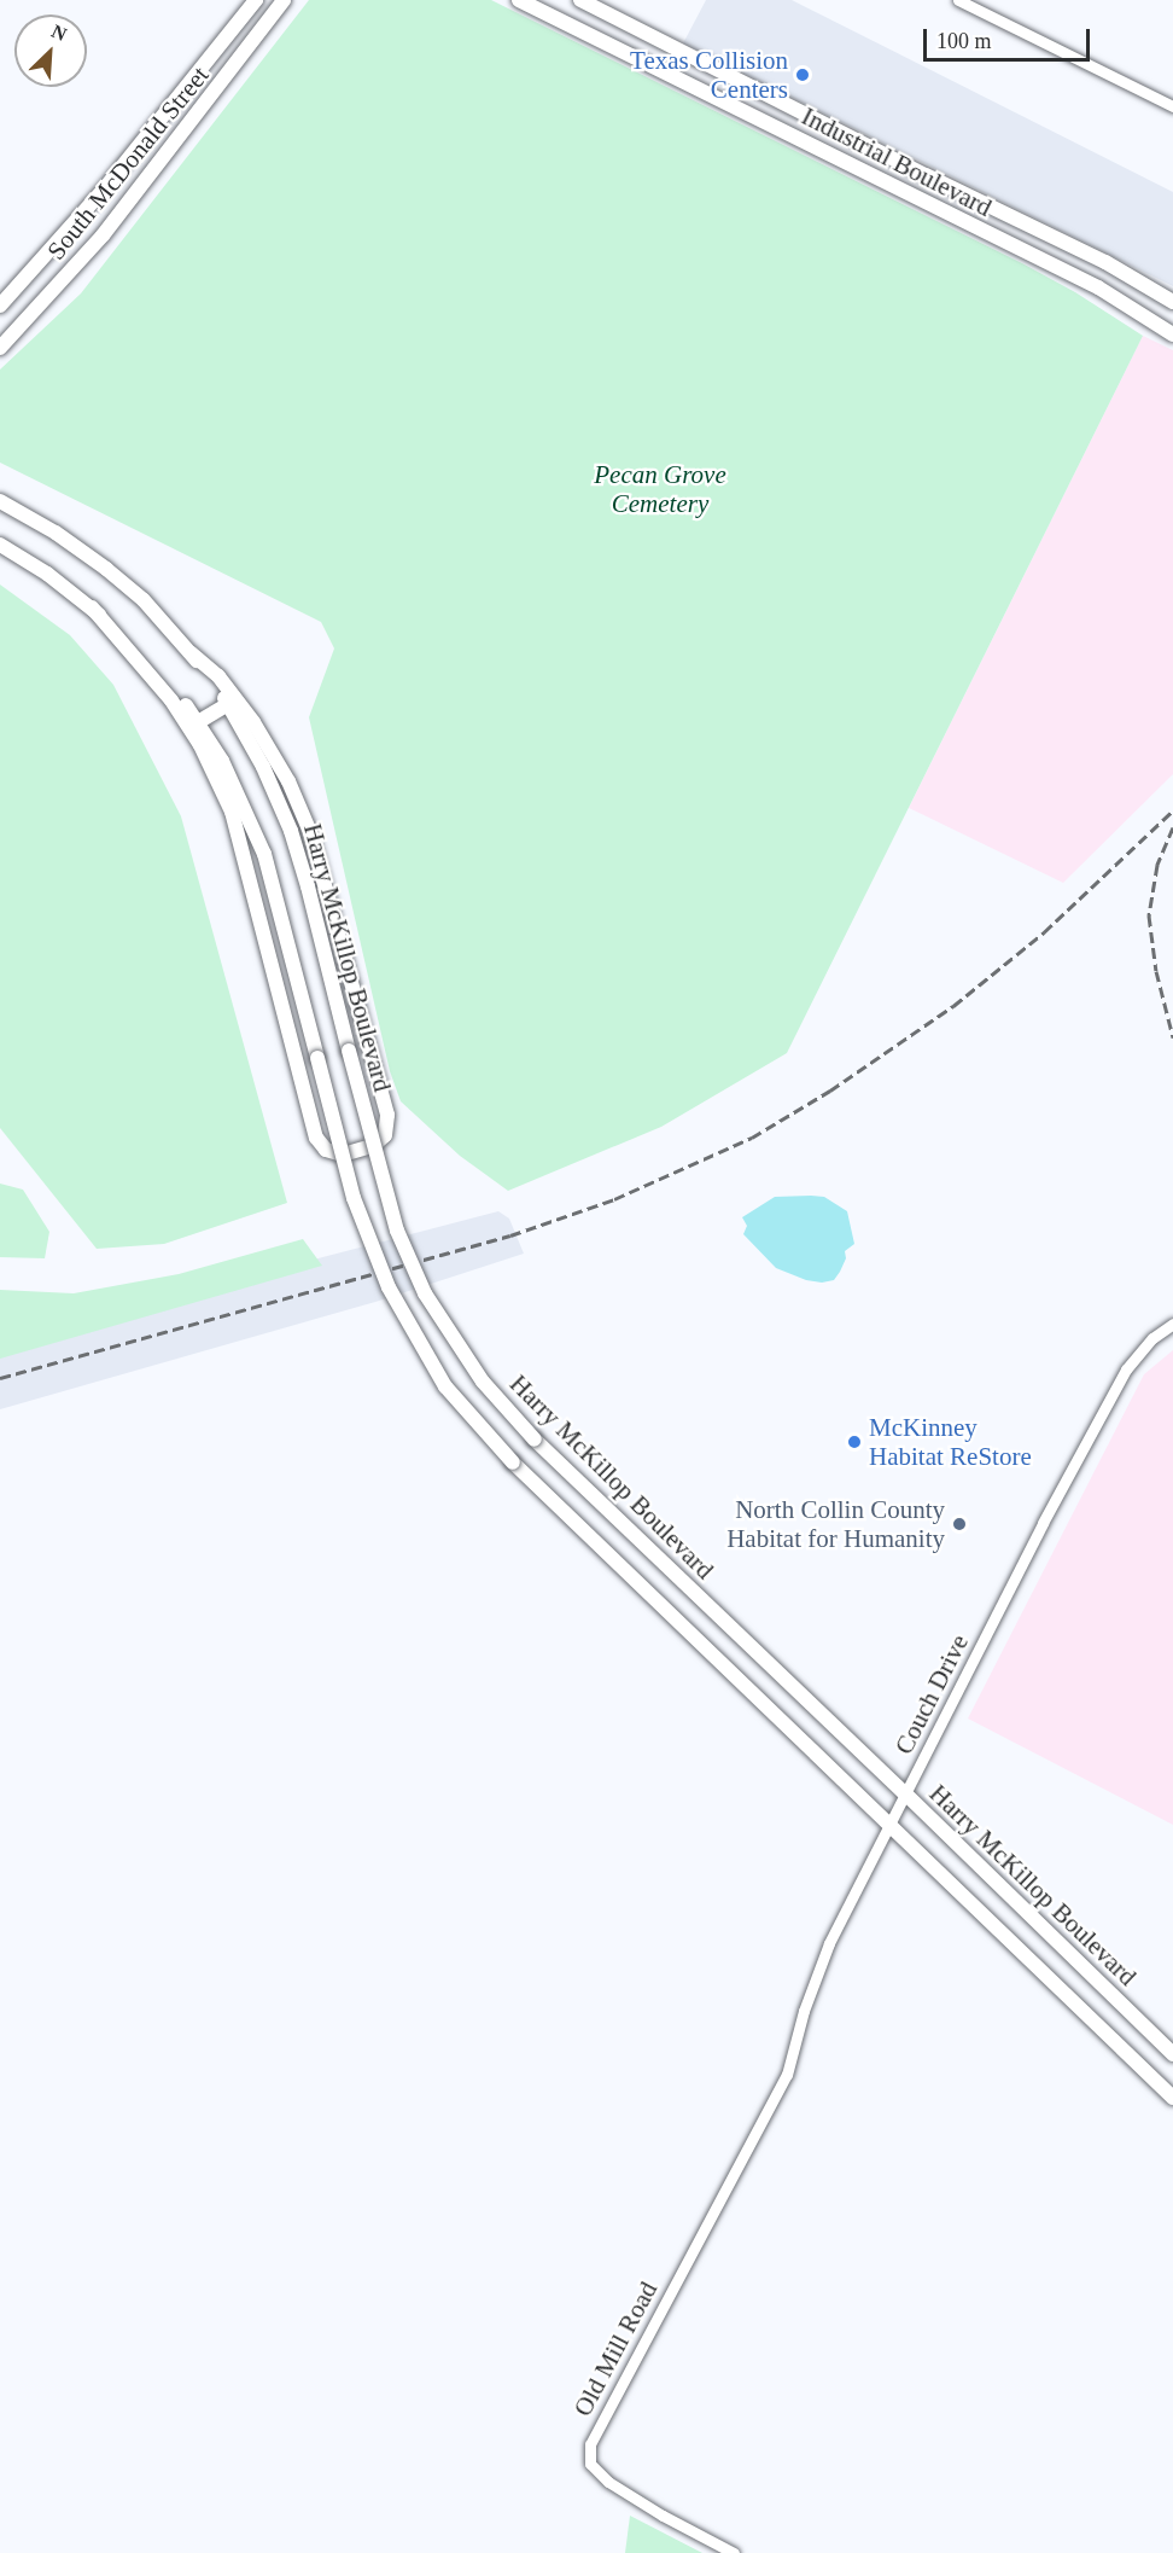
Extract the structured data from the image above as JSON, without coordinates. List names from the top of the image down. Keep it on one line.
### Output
{"streets":{"main road":["Industrial Boulevard","South McDonald Street","Harry McKillop Boulevard"],"street":["Couch Drive","Old Mill Road"]},"crossings":[["Harry McKillop Boulevard","Couch Drive"],["Couch Drive","Old Mill Road"]],"parks":["Pecan Grove Cemetery"],"places":["Texas Collision Centers","McKinney Habitat ReStore","North Collin County Habitat for Humanity"],"scale_bar":"100 m","north":"top right"}
